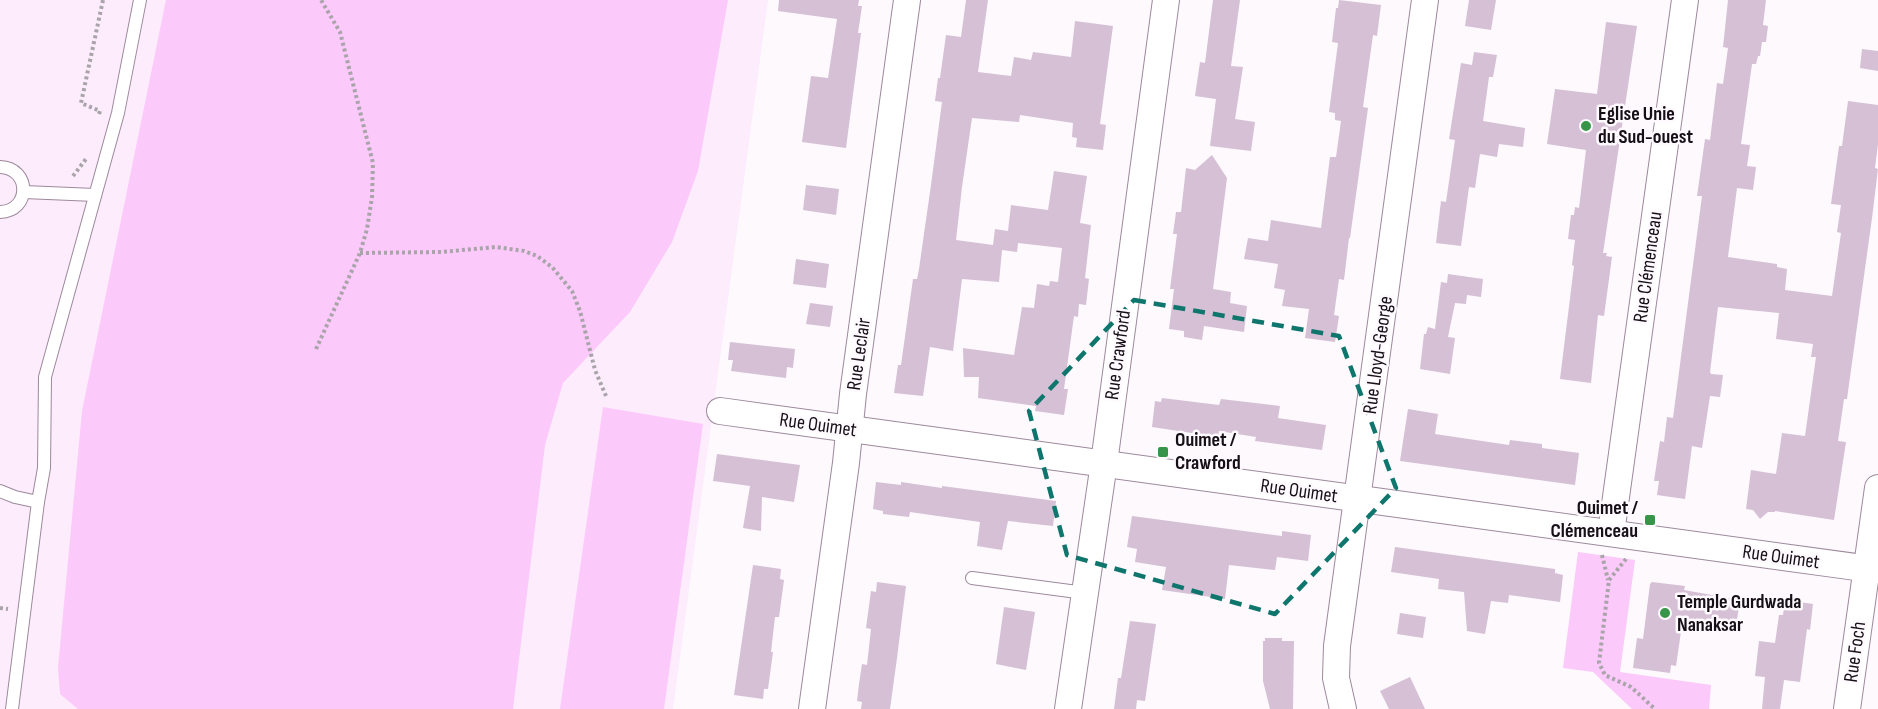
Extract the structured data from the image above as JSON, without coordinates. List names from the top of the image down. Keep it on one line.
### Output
{"streets":{"street":["Rue Clémenceau","Rue Leclair","Rue Crawford","Rue Lloyd-George","Rue Ouimet","Rue Foch"]},"crossings":[["Rue Clémenceau","Rue Ouimet"],["Rue Leclair","Rue Ouimet"],["Rue Crawford","Rue Ouimet"],["Rue Lloyd-George","Rue Ouimet"],["Rue Ouimet","Rue Foch"]],"places":{"other":["Eglise Unie du Sud-ouest","Temple Gurdwada Nanaksar"],"transit":["Ouimet / Crawford","Ouimet / Clémenceau"]}}
